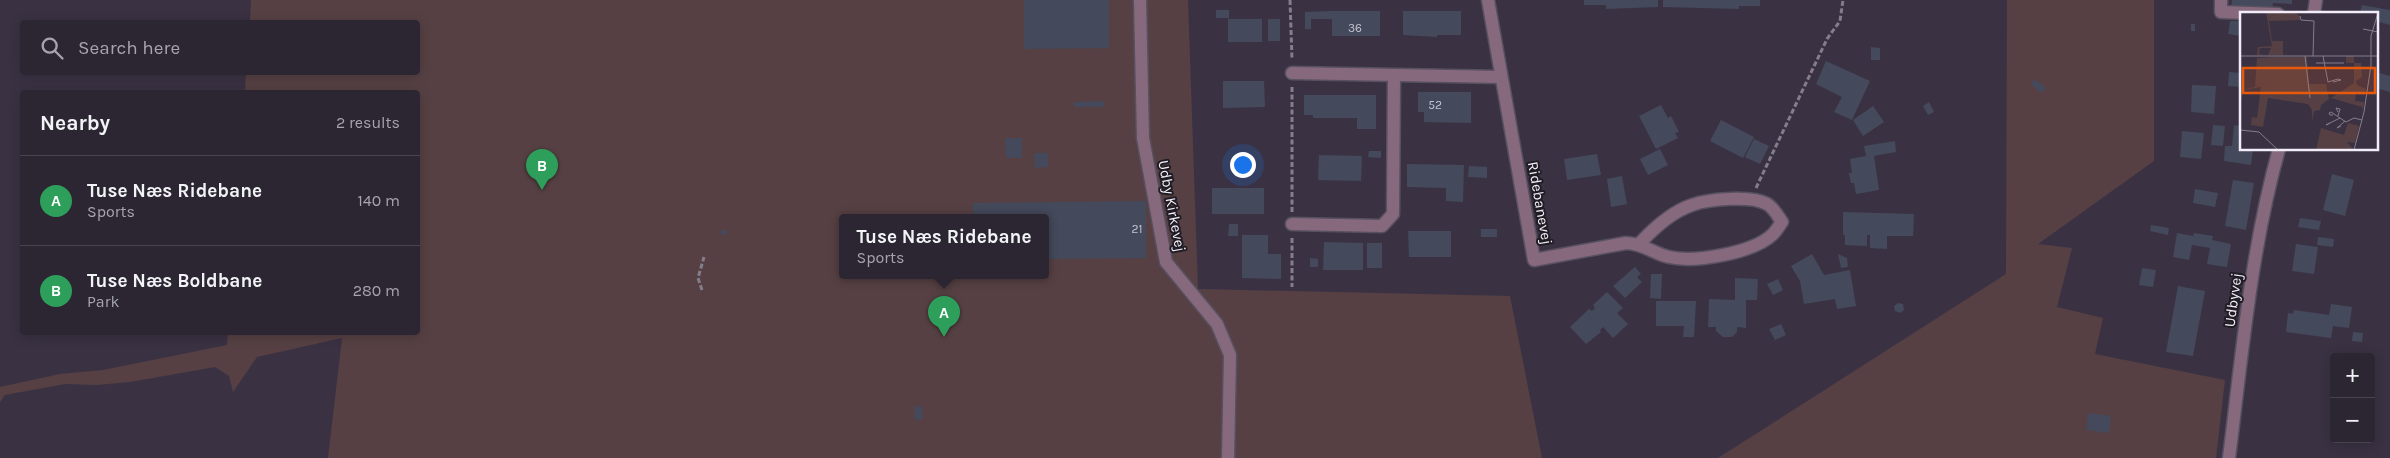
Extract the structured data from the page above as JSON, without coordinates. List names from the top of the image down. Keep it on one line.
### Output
{"streets":{"street":["Ridebanevej","Udby Kirkevej","Udbyvej"]},"house_numbers":["36","52","21"],"page":{"search":"Search here","heading":["Nearby","2 results"],"pins":["B","A"],"list":[{"mark":"A","name":"Tuse Næs Ridebane","note":"Sports","value":"140 m"},{"mark":"B","name":"Tuse Næs Boldbane","note":"Park","value":"280 m"}],"popup":["Tuse Næs Ridebane","Sports"],"map_buttons":["+","−"]}}
